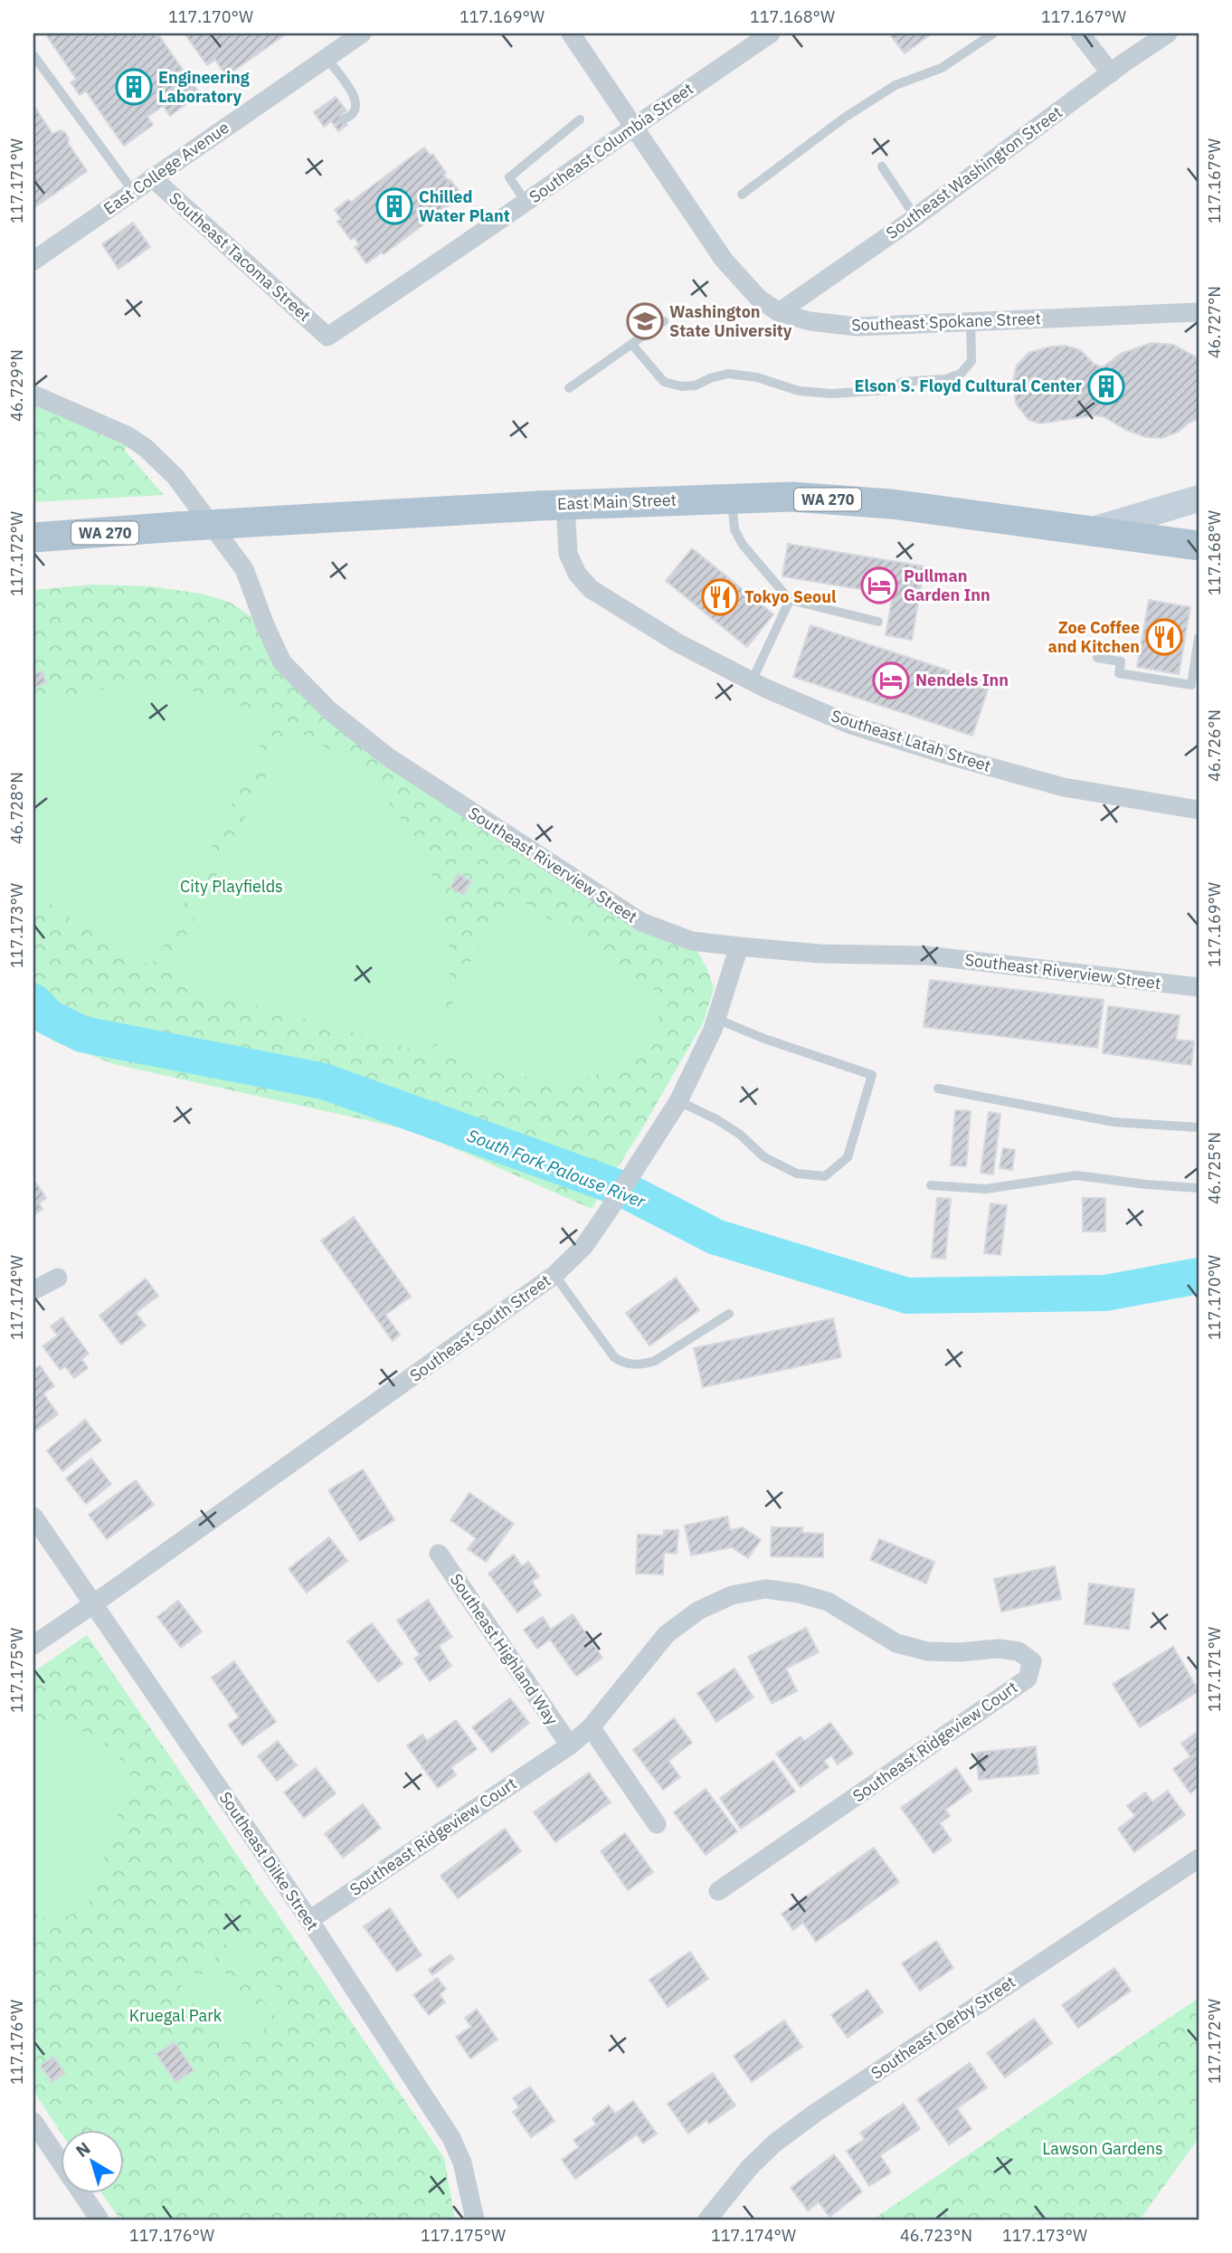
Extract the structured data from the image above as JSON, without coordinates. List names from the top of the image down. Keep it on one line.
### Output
{"streets":{"main road":["WA 270","East Main Street"],"street":["Southeast Columbia Street","East College Avenue","Southeast Washington Street","Southeast Tacoma Street","Southeast Spokane Street","Southeast Latah Street","Southeast Riverview Street","Southeast South Street","Southeast Highland Way","Southeast Ridgeview Court","Southeast Dilke Street","Southeast Derby Street"]},"crossings":[["Southeast Columbia Street","Southeast Tacoma Street"],["Southeast Columbia Street","Southeast Spokane Street"],["East College Avenue","Southeast Tacoma Street"],["Southeast Washington Street","Southeast Spokane Street"],["East Main Street","Southeast Latah Street"],["Southeast Riverview Street","Southeast South Street"],["Southeast South Street","Southeast Dilke Street"],["Southeast Highland Way","Southeast Ridgeview Court"],["Southeast Ridgeview Court","Southeast Dilke Street"]],"water":["South Fork Palouse River"],"parks":["City Playfields","Kruegal Park","Lawson Gardens"],"places":{"building":["Engineering Laboratory","Chilled Water Plant","Elson S. Floyd Cultural Center"],"school or university":["Washington State University"],"hotel":["Pullman Garden Inn","Nendels Inn"],"restaurant":["Tokyo Seoul","Zoe Coffee and Kitchen"]},"north":"top left","coordinates":["117.170°W","117.169°W","117.168°W","117.167°W","117.171°W","46.727°N","46.729°N","117.172°W","46.726°N","46.728°N","117.173°W","46.725°N","117.174°W","117.175°W","117.176°W","46.723°N"]}
